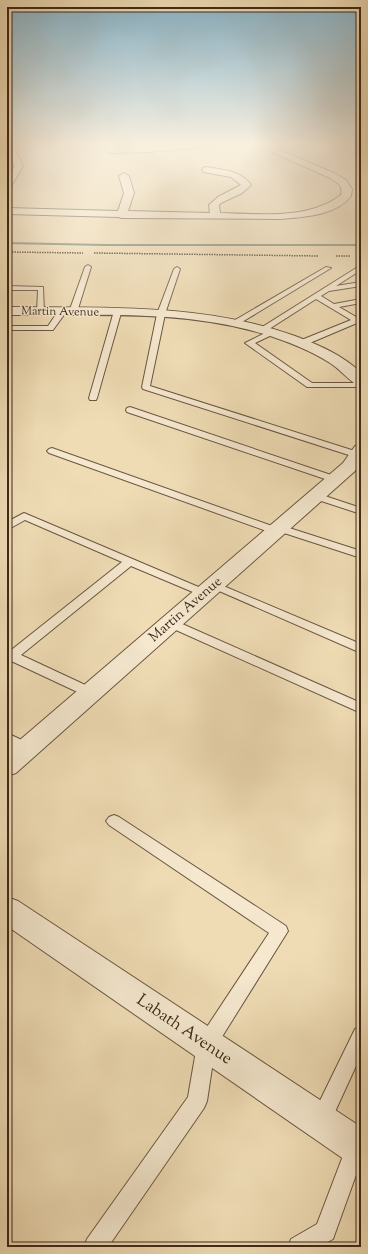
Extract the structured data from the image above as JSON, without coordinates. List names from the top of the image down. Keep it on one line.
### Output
{"streets":{"street":["Martin Avenue","Labath Avenue"]}}
